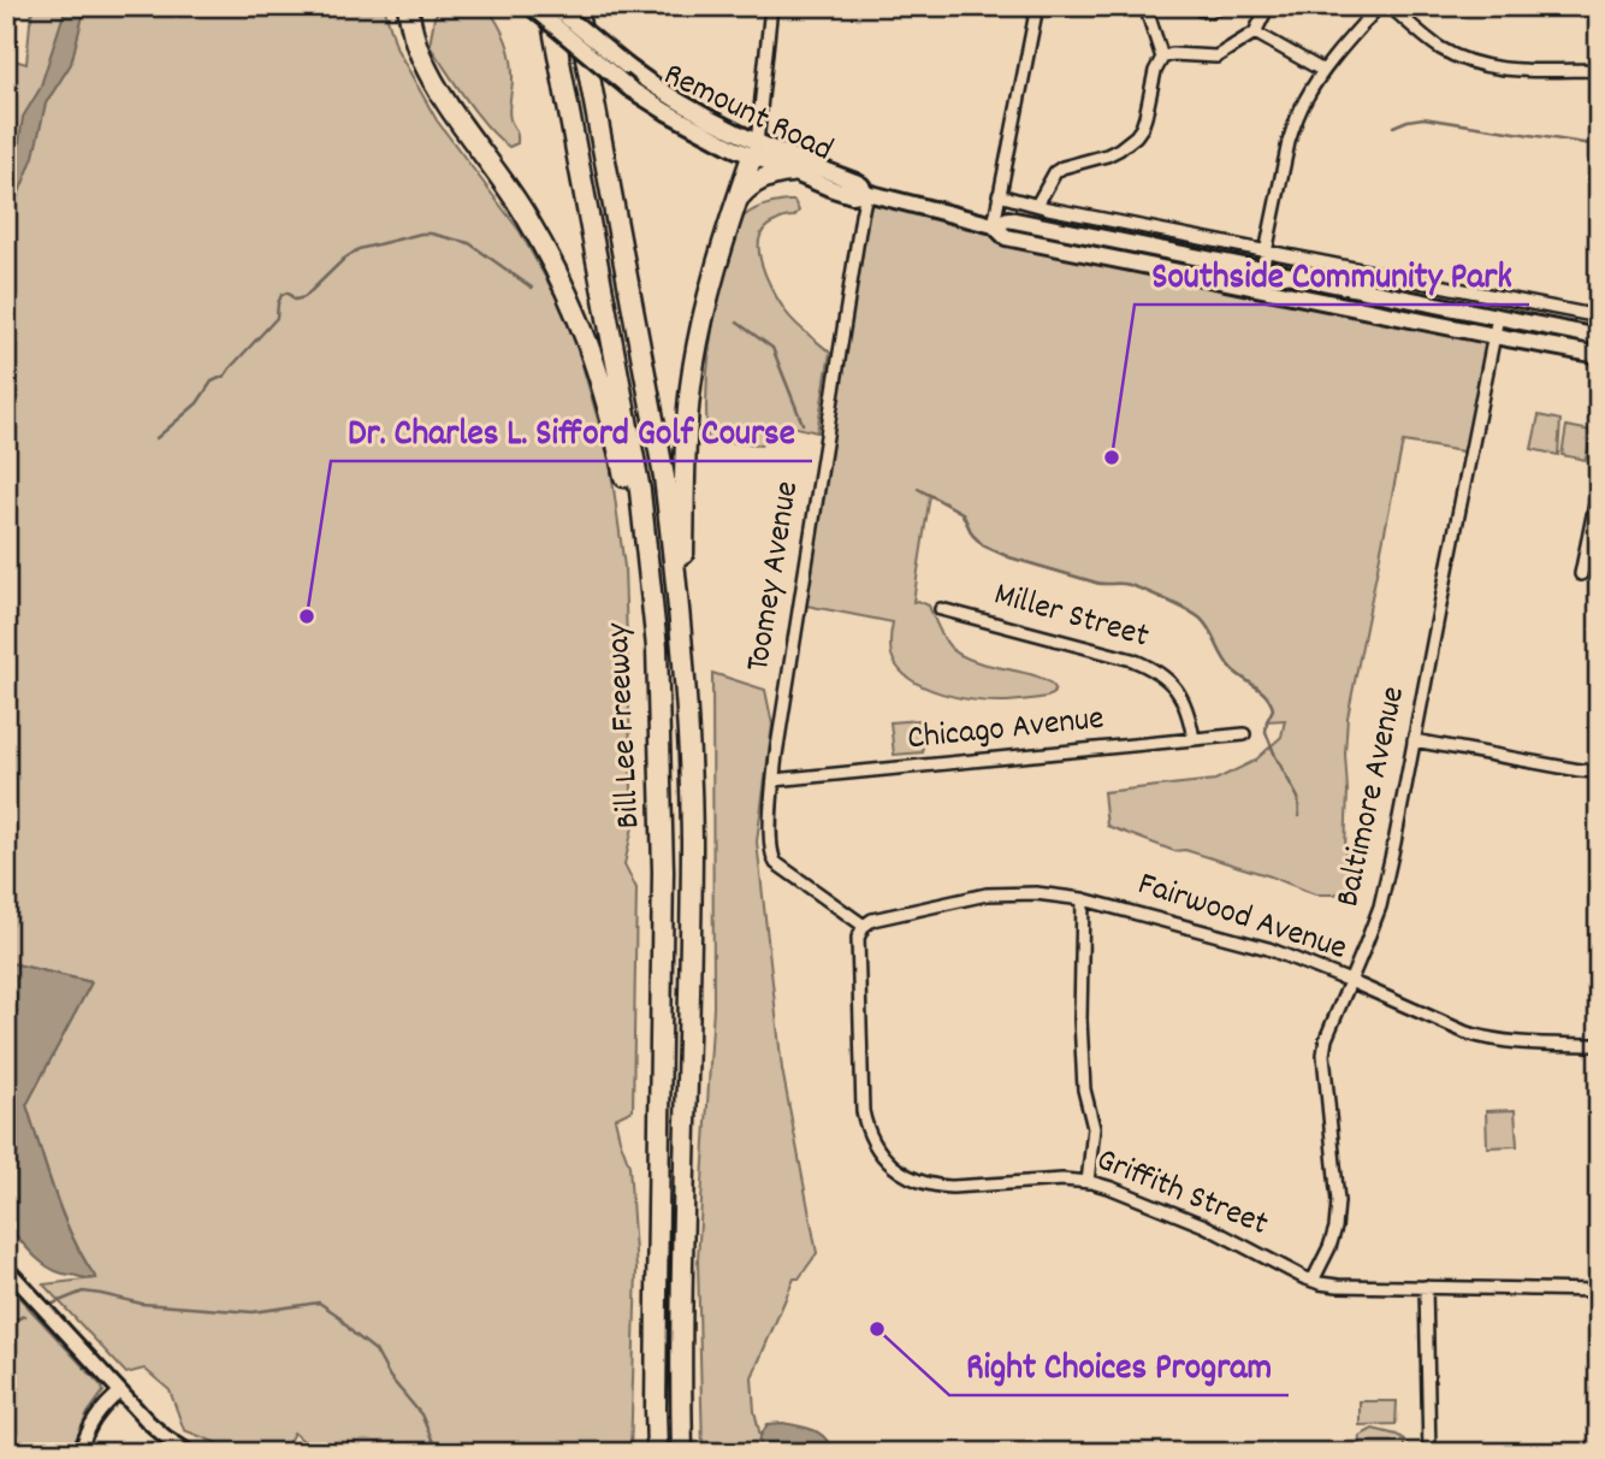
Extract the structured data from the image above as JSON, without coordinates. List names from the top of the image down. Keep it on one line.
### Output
{"streets":{"highway":["Bill Lee Freeway"],"main road":["Remount Road"],"street":["Toomey Avenue","Miller Street","Chicago Avenue","Baltimore Avenue","Fairwood Avenue","Griffith Street"]},"crossings":[["Remount Road","Toomey Avenue"],["Remount Road","Bill Lee Freeway"],["Remount Road","Baltimore Avenue"],["Toomey Avenue","Chicago Avenue"],["Toomey Avenue","Fairwood Avenue"],["Toomey Avenue","Griffith Street"],["Miller Street","Chicago Avenue"],["Baltimore Avenue","Fairwood Avenue"],["Baltimore Avenue","Griffith Street"],["Fairwood Avenue","Griffith Street"]],"places":["Southside Community Park","Dr. Charles L. Sifford Golf Course","Right Choices Program"]}
